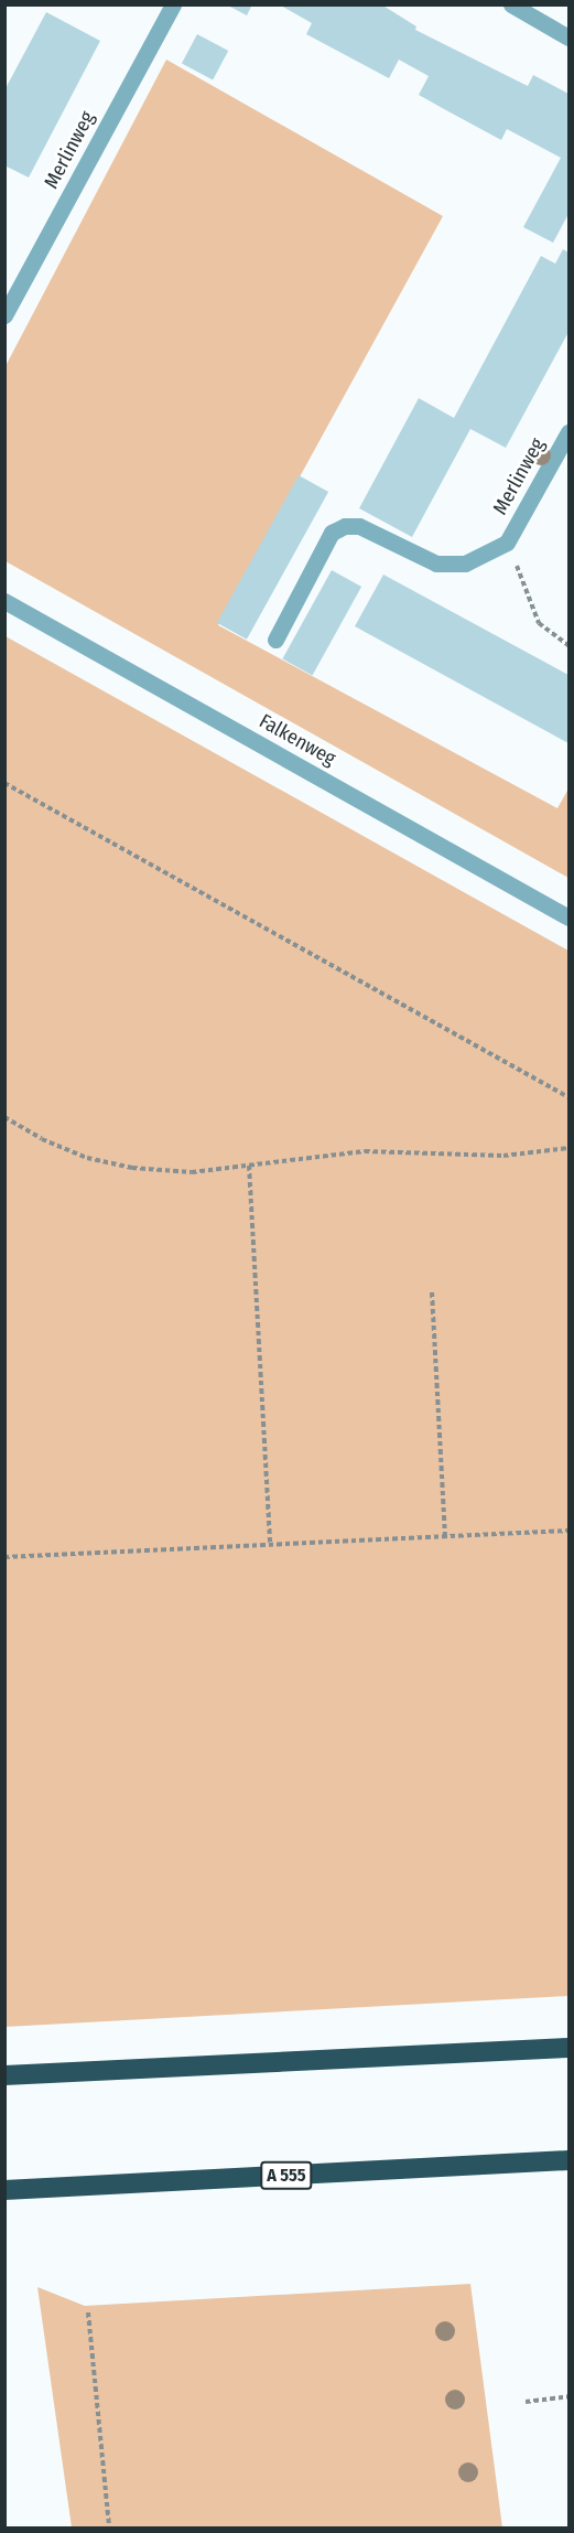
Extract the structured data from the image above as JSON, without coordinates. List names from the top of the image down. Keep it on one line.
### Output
{"streets":{"highway":["A 555"],"street":["Merlinweg","Falkenweg"]}}
